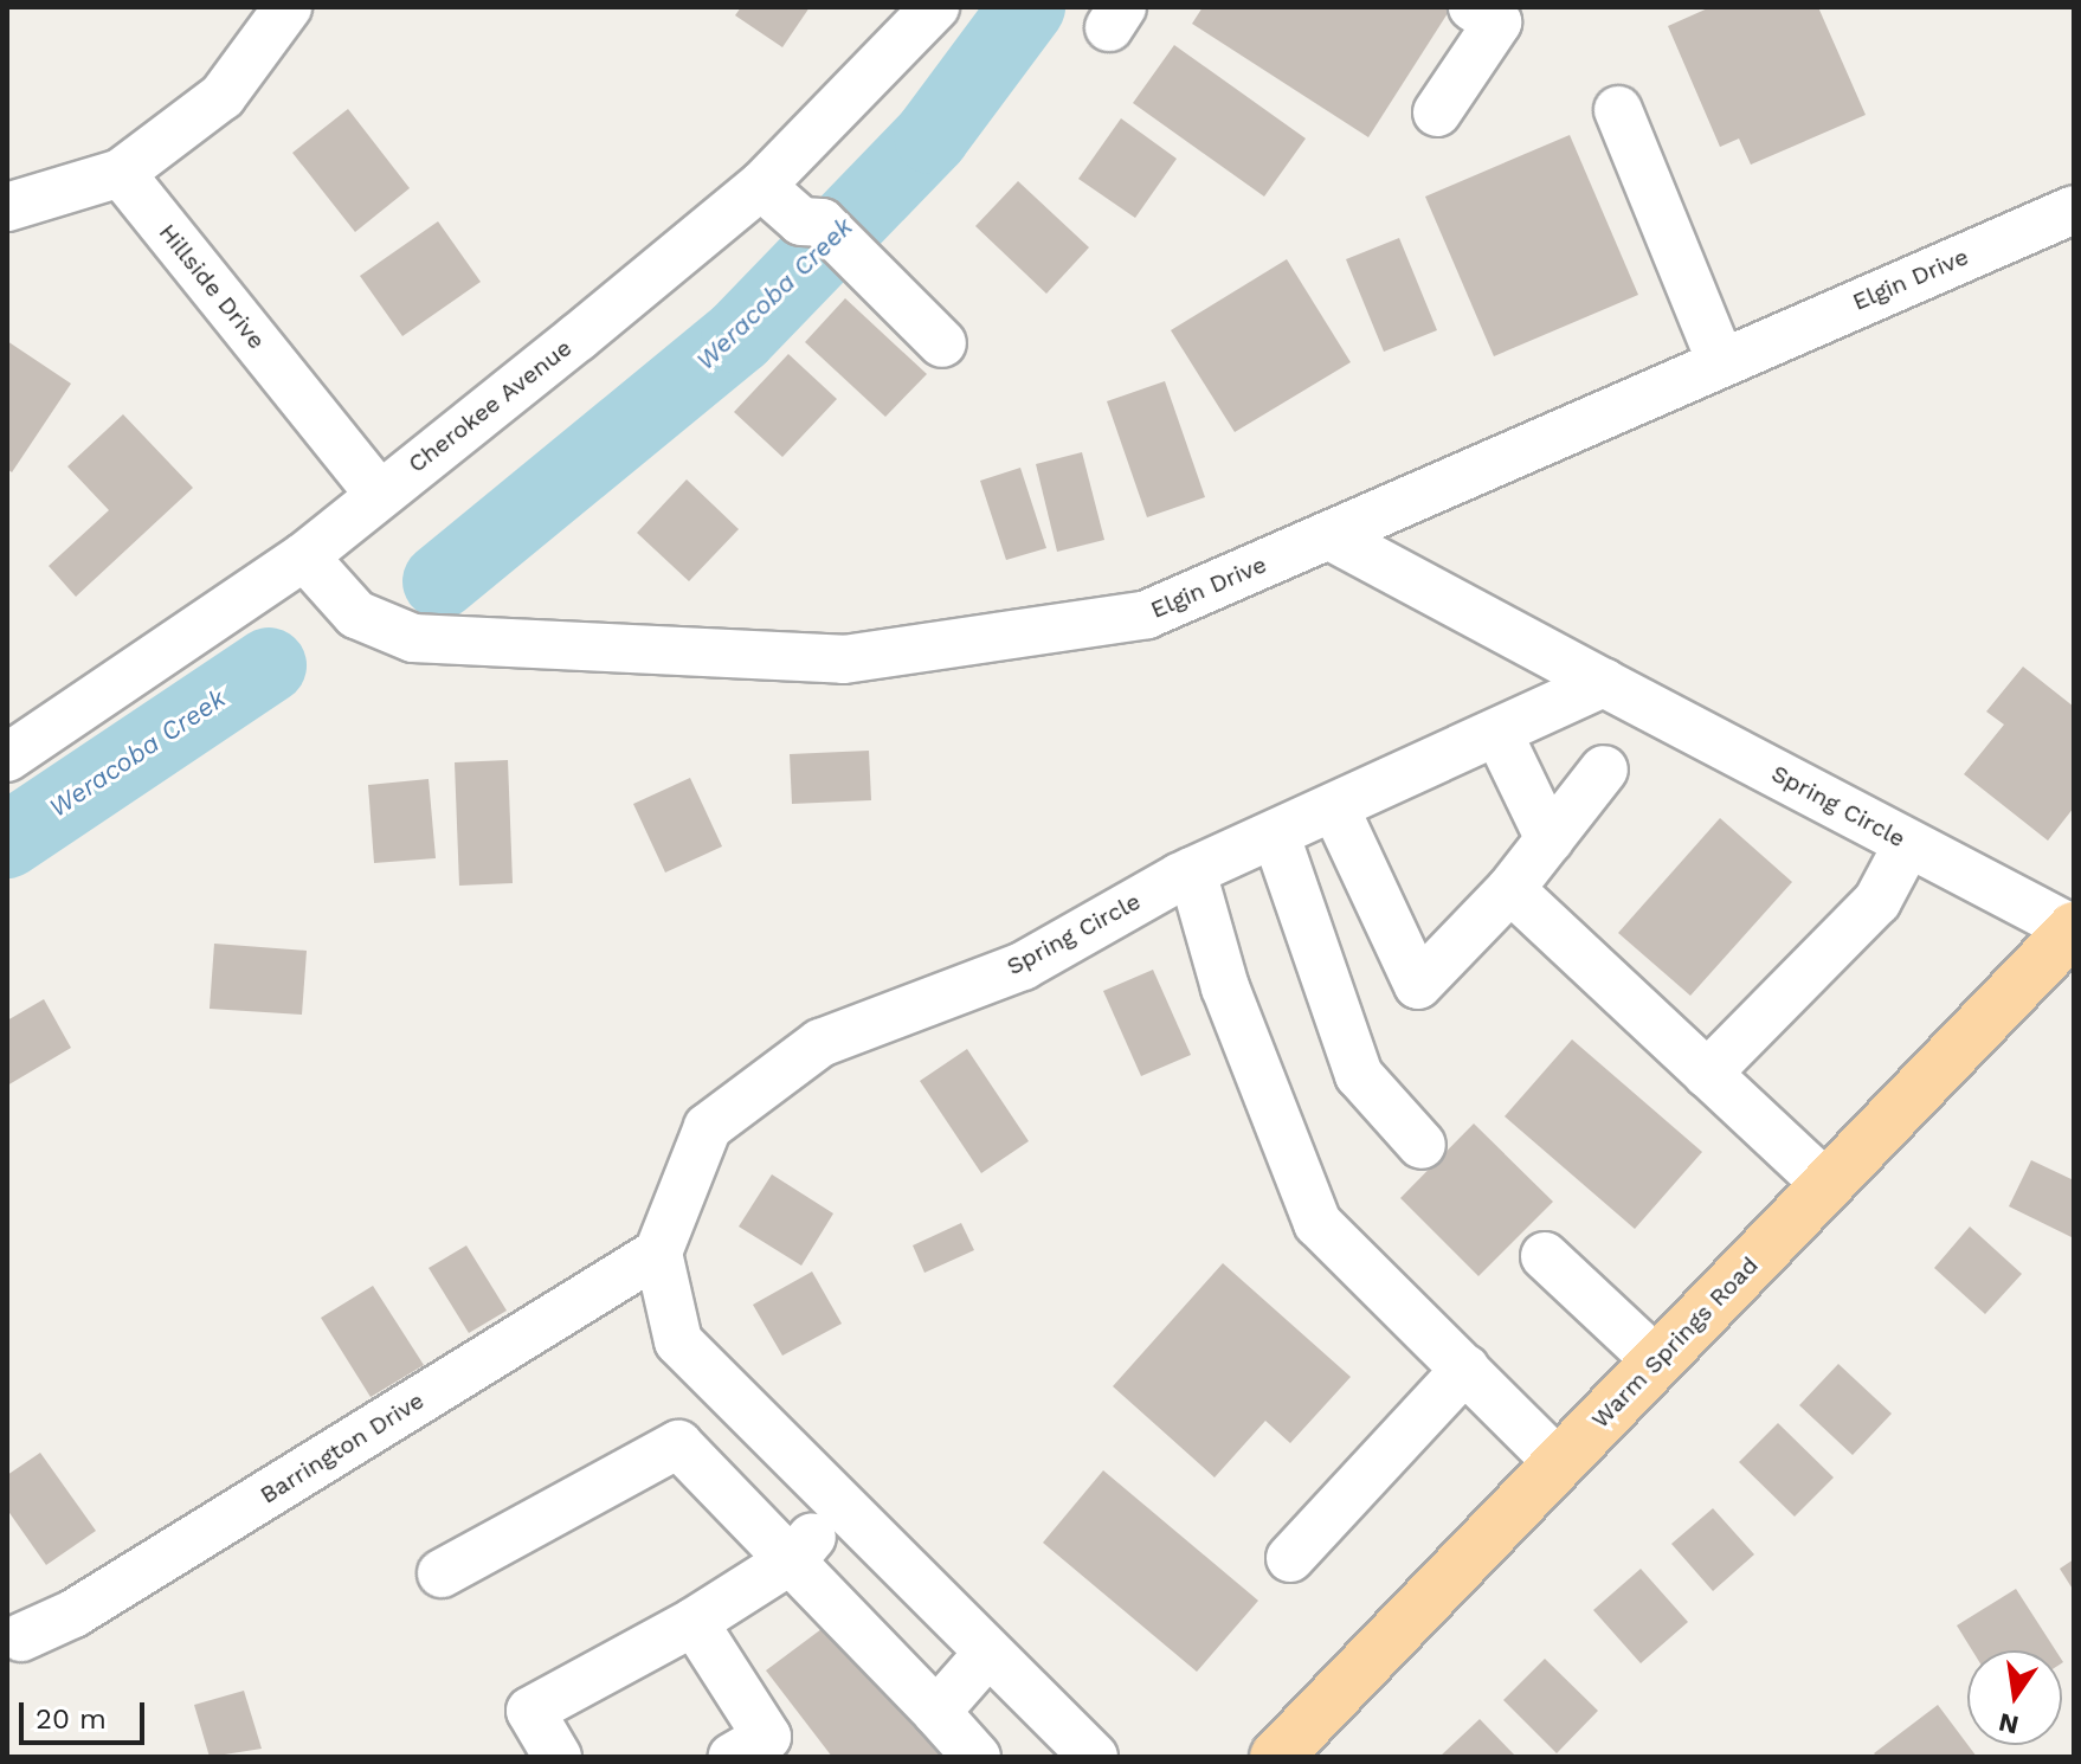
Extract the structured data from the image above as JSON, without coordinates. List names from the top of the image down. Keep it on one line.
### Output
{"streets":{"main road":["Warm Springs Road"],"street":["Elgin Drive","Hillside Drive","Cherokee Avenue","Spring Circle","Barrington Drive"]},"crossings":[["Elgin Drive","Cherokee Avenue"],["Hillside Drive","Cherokee Avenue"],["Spring Circle","Warm Springs Road"],["Spring Circle","Barrington Drive"]],"water":["Weracoba Creek"],"scale_bar":"20 m","north":"bottom"}
